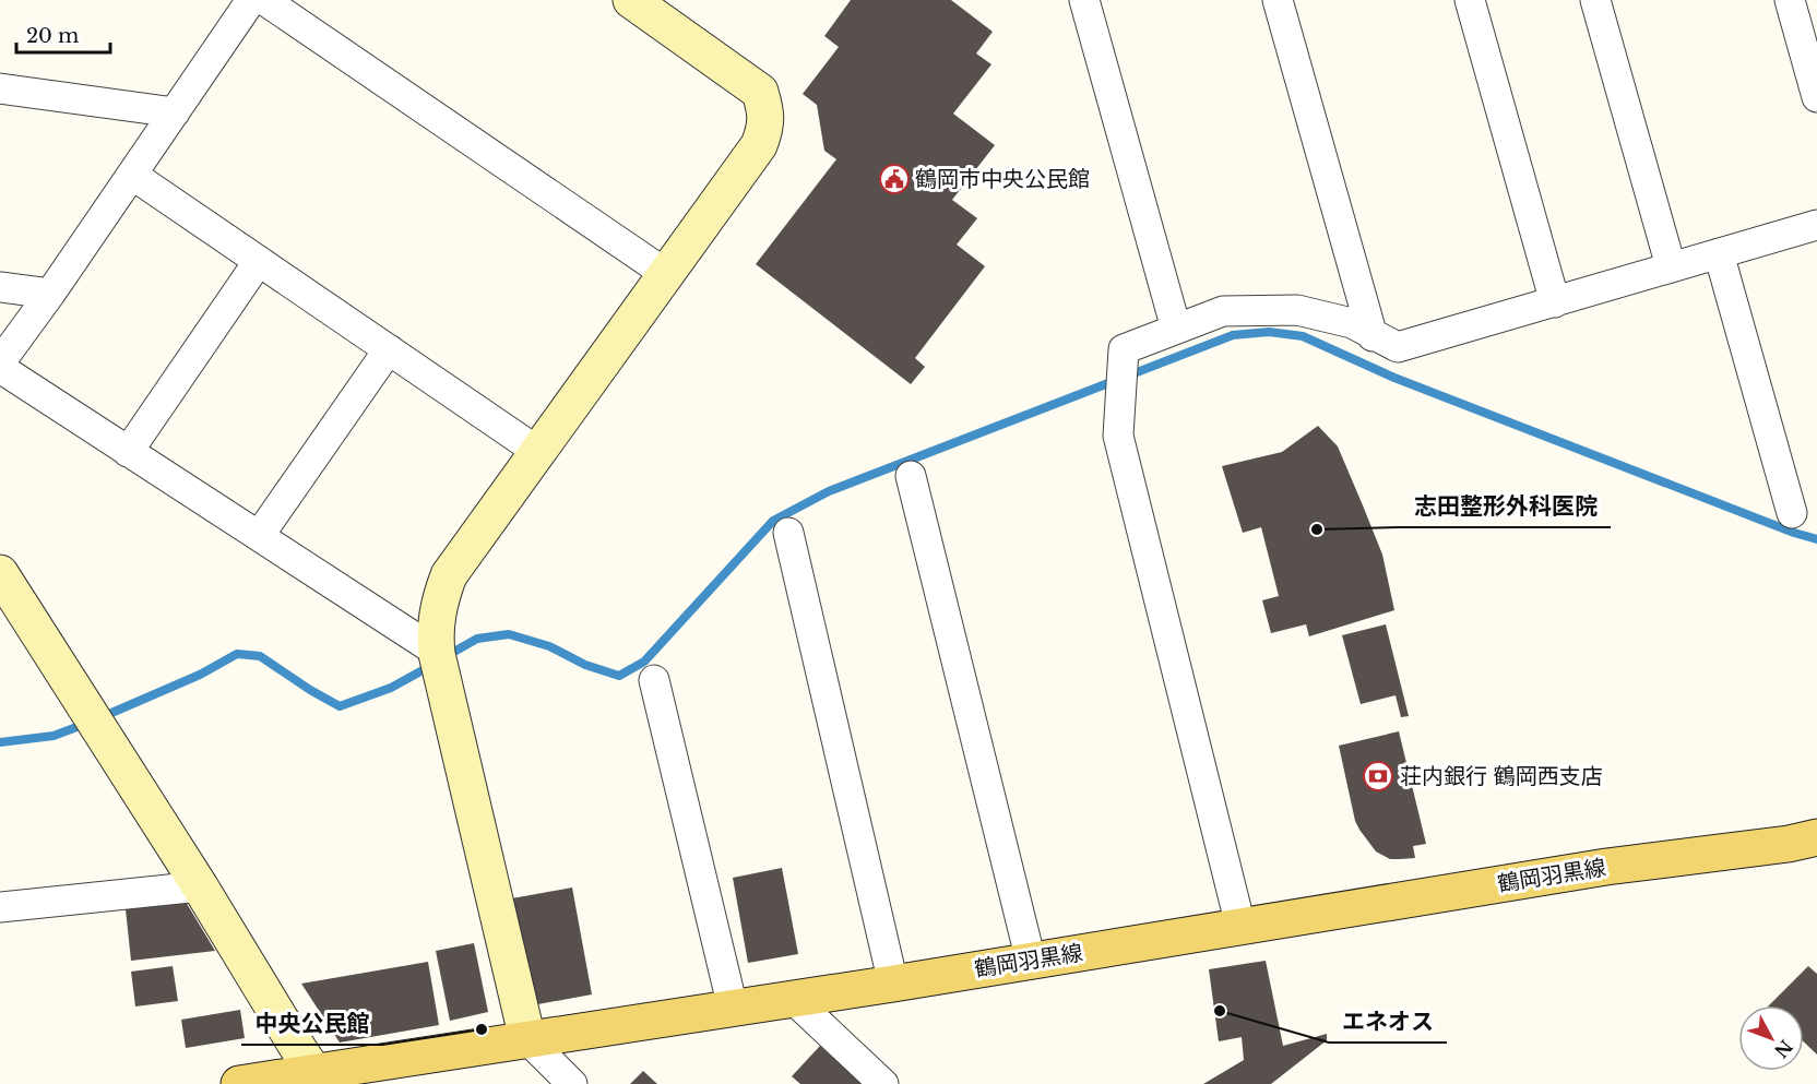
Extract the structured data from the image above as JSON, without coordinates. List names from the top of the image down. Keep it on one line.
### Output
{"streets":{"main road":["鶴岡羽黒線"]},"places":{"public building":["鶴岡市中央公民館"],"other":["志田整形外科医院","エネオス","中央公民館"],"bank":["荘内銀行 鶴岡西支店"]},"scale_bar":"20 m","north":"bottom right"}
